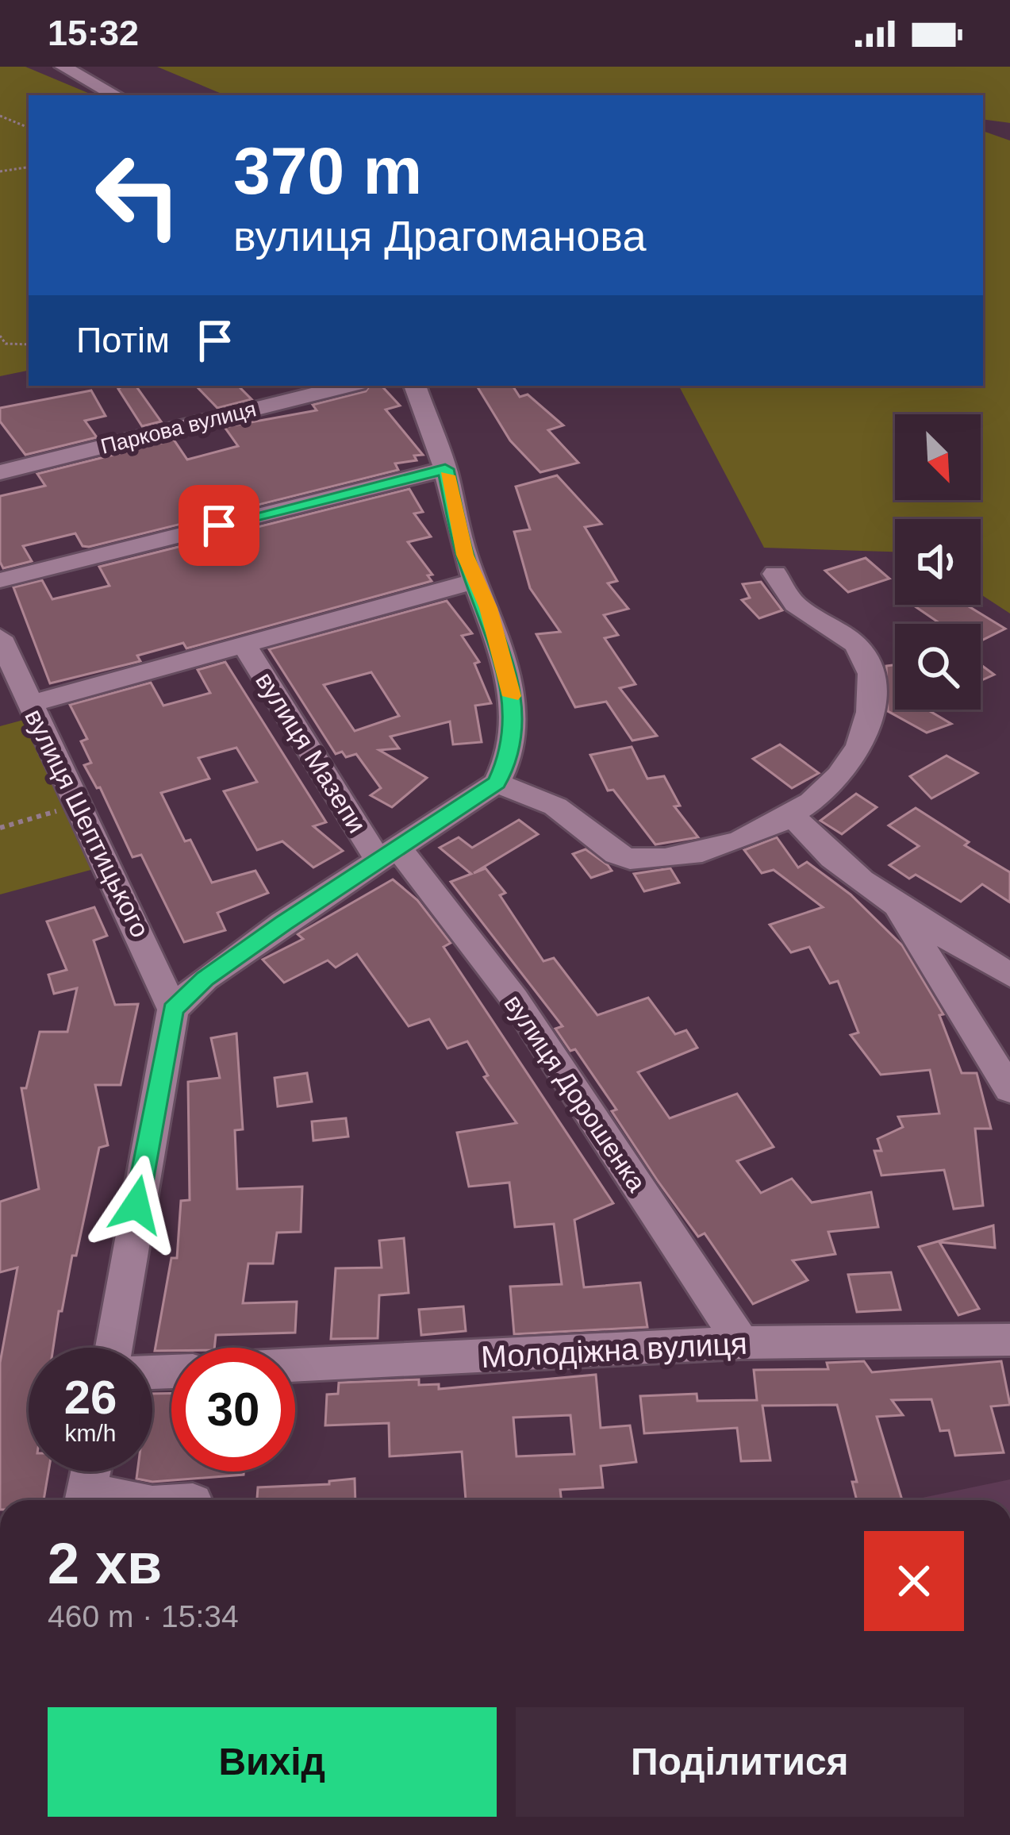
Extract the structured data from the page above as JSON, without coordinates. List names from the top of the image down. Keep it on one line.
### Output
{"streets":{"street":["Паркова вулиця","вулиця Мазепи","вулиця Шептицького","вулиця Дорошенка","Молодіжна вулиця"]},"crossings":[["вулиця Мазепи","вулиця Шептицького"],["вулиця Мазепи","вулиця Дорошенка"],["вулиця Дорошенка","Молодіжна вулиця"]],"north":"bottom right","page":{"status":"15:32","turn":["370 m","вулиця Драгоманова"],"then":"Потім","speed":"26 km/h","limit":"30","heading":["2 хв","460 m · 15:34"],"buttons":["Вихід","Поділитися"]}}
